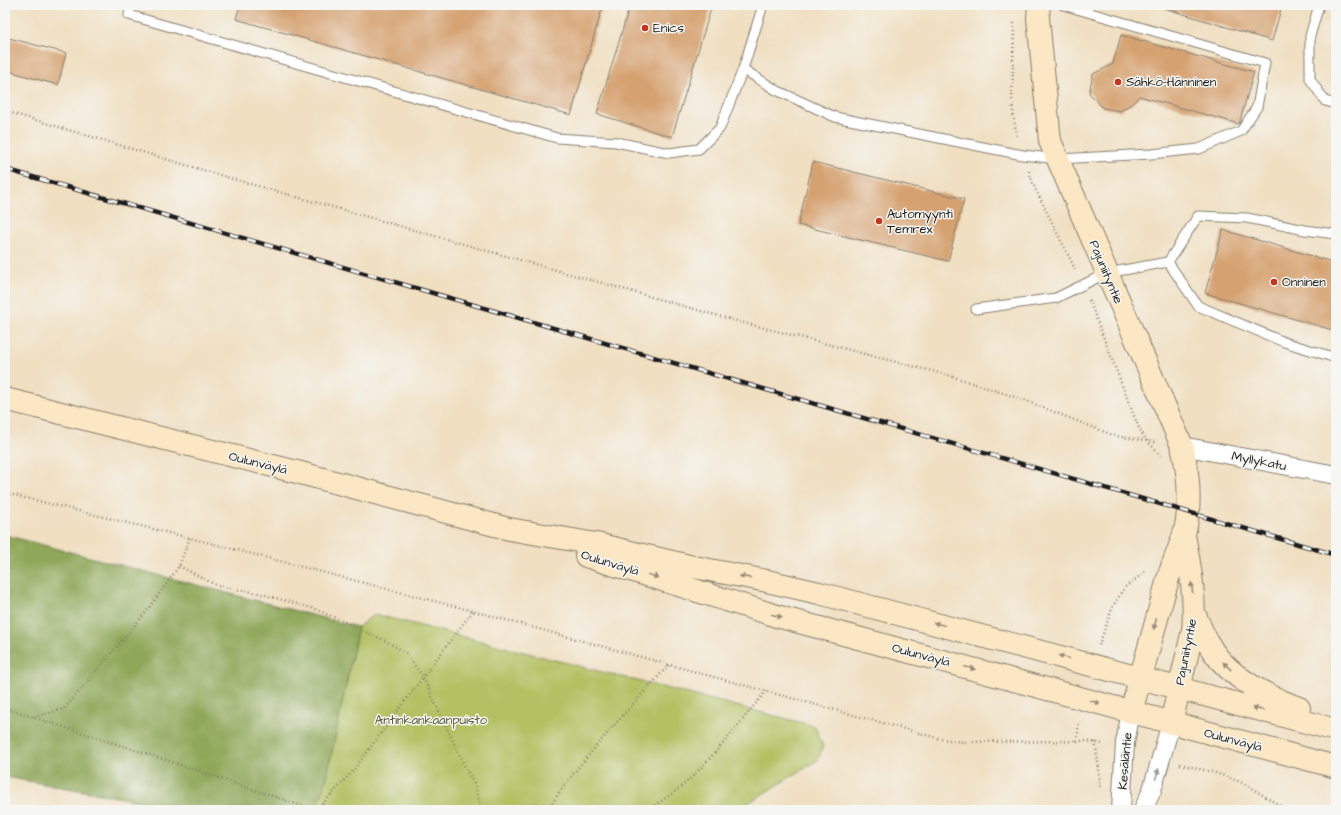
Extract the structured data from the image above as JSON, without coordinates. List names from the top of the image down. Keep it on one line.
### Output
{"streets":{"main road":["Pajuniityntie","Oulunväylä"],"street":["Myllykatu","Kesäläntie"]},"crossings":[["Pajuniityntie","Myllykatu"],["Pajuniityntie","Oulunväylä"],["Pajuniityntie","Kesäläntie"],["Oulunväylä","Kesäläntie"]],"parks":["Antinkankaanpuisto"],"places":["Enics","Sähkö-Hänninen","Automyynti Temrex","Onninen"]}
